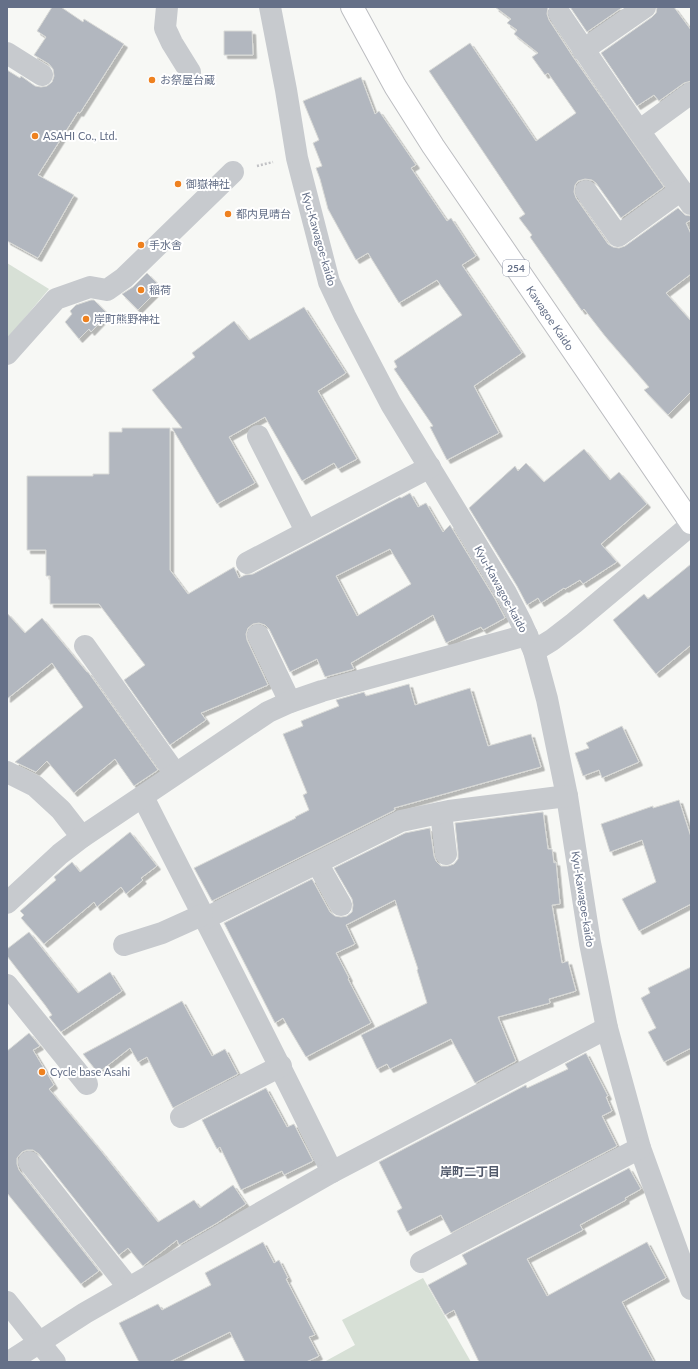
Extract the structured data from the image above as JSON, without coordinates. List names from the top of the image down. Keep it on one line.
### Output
{"streets":{"highway":["254","Kawagoe Kaido"],"street":["Kyu-Kawagoe-kaido"]},"districts":["岸町二丁目"],"places":["お祭屋台蔵","ASAHI Co., Ltd.","御嶽神社","都内見晴台","手水舎","稲荷","岸町熊野神社","Cycle base Asahi"]}
